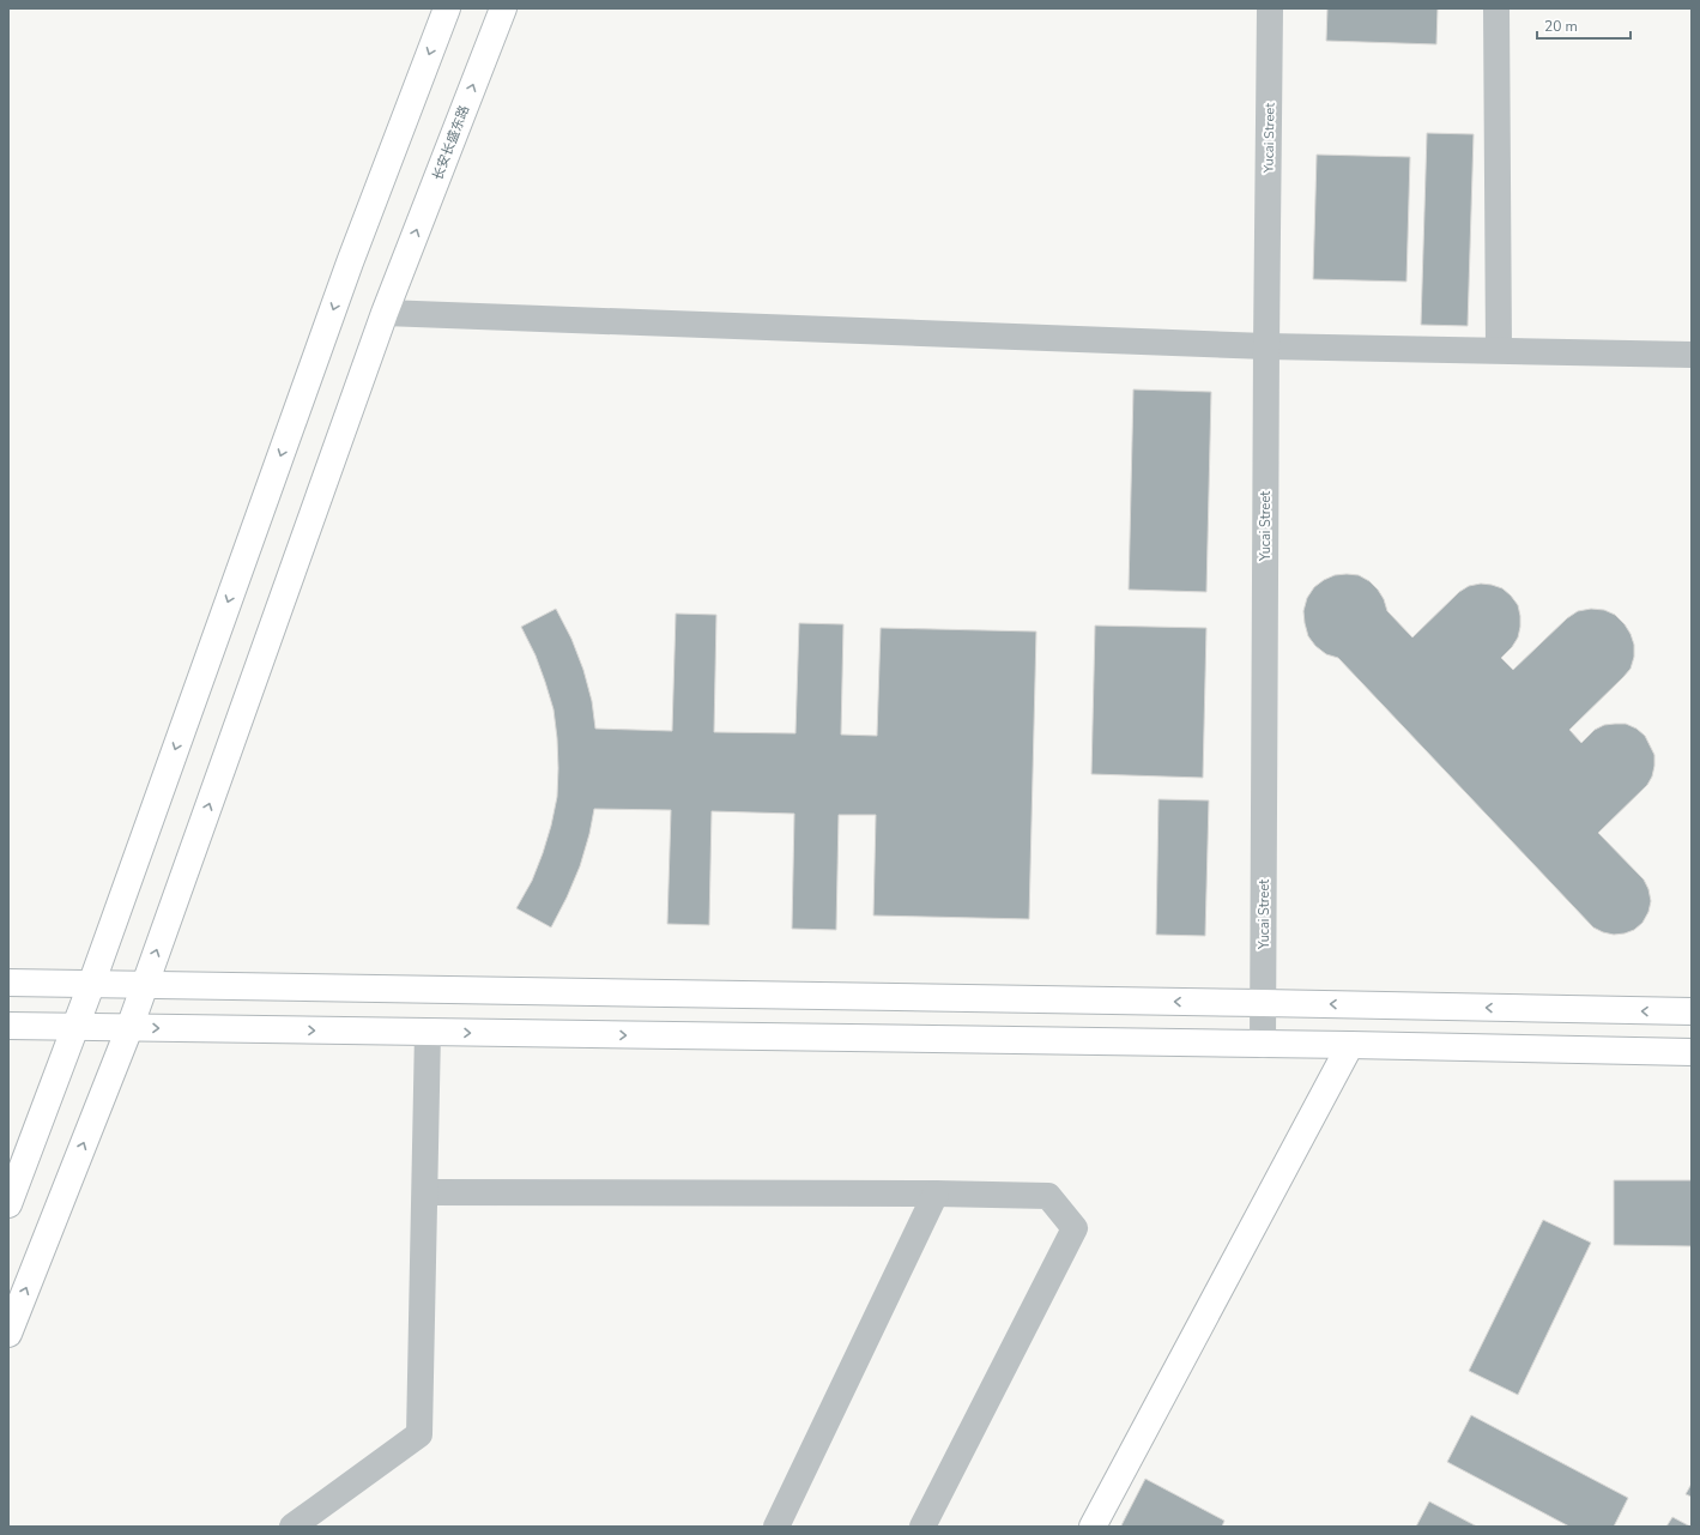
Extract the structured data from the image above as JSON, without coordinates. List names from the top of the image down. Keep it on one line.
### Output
{"streets":{"street":["Yucai Street","长安长盛东路"]},"scale_bar":"20 m"}
